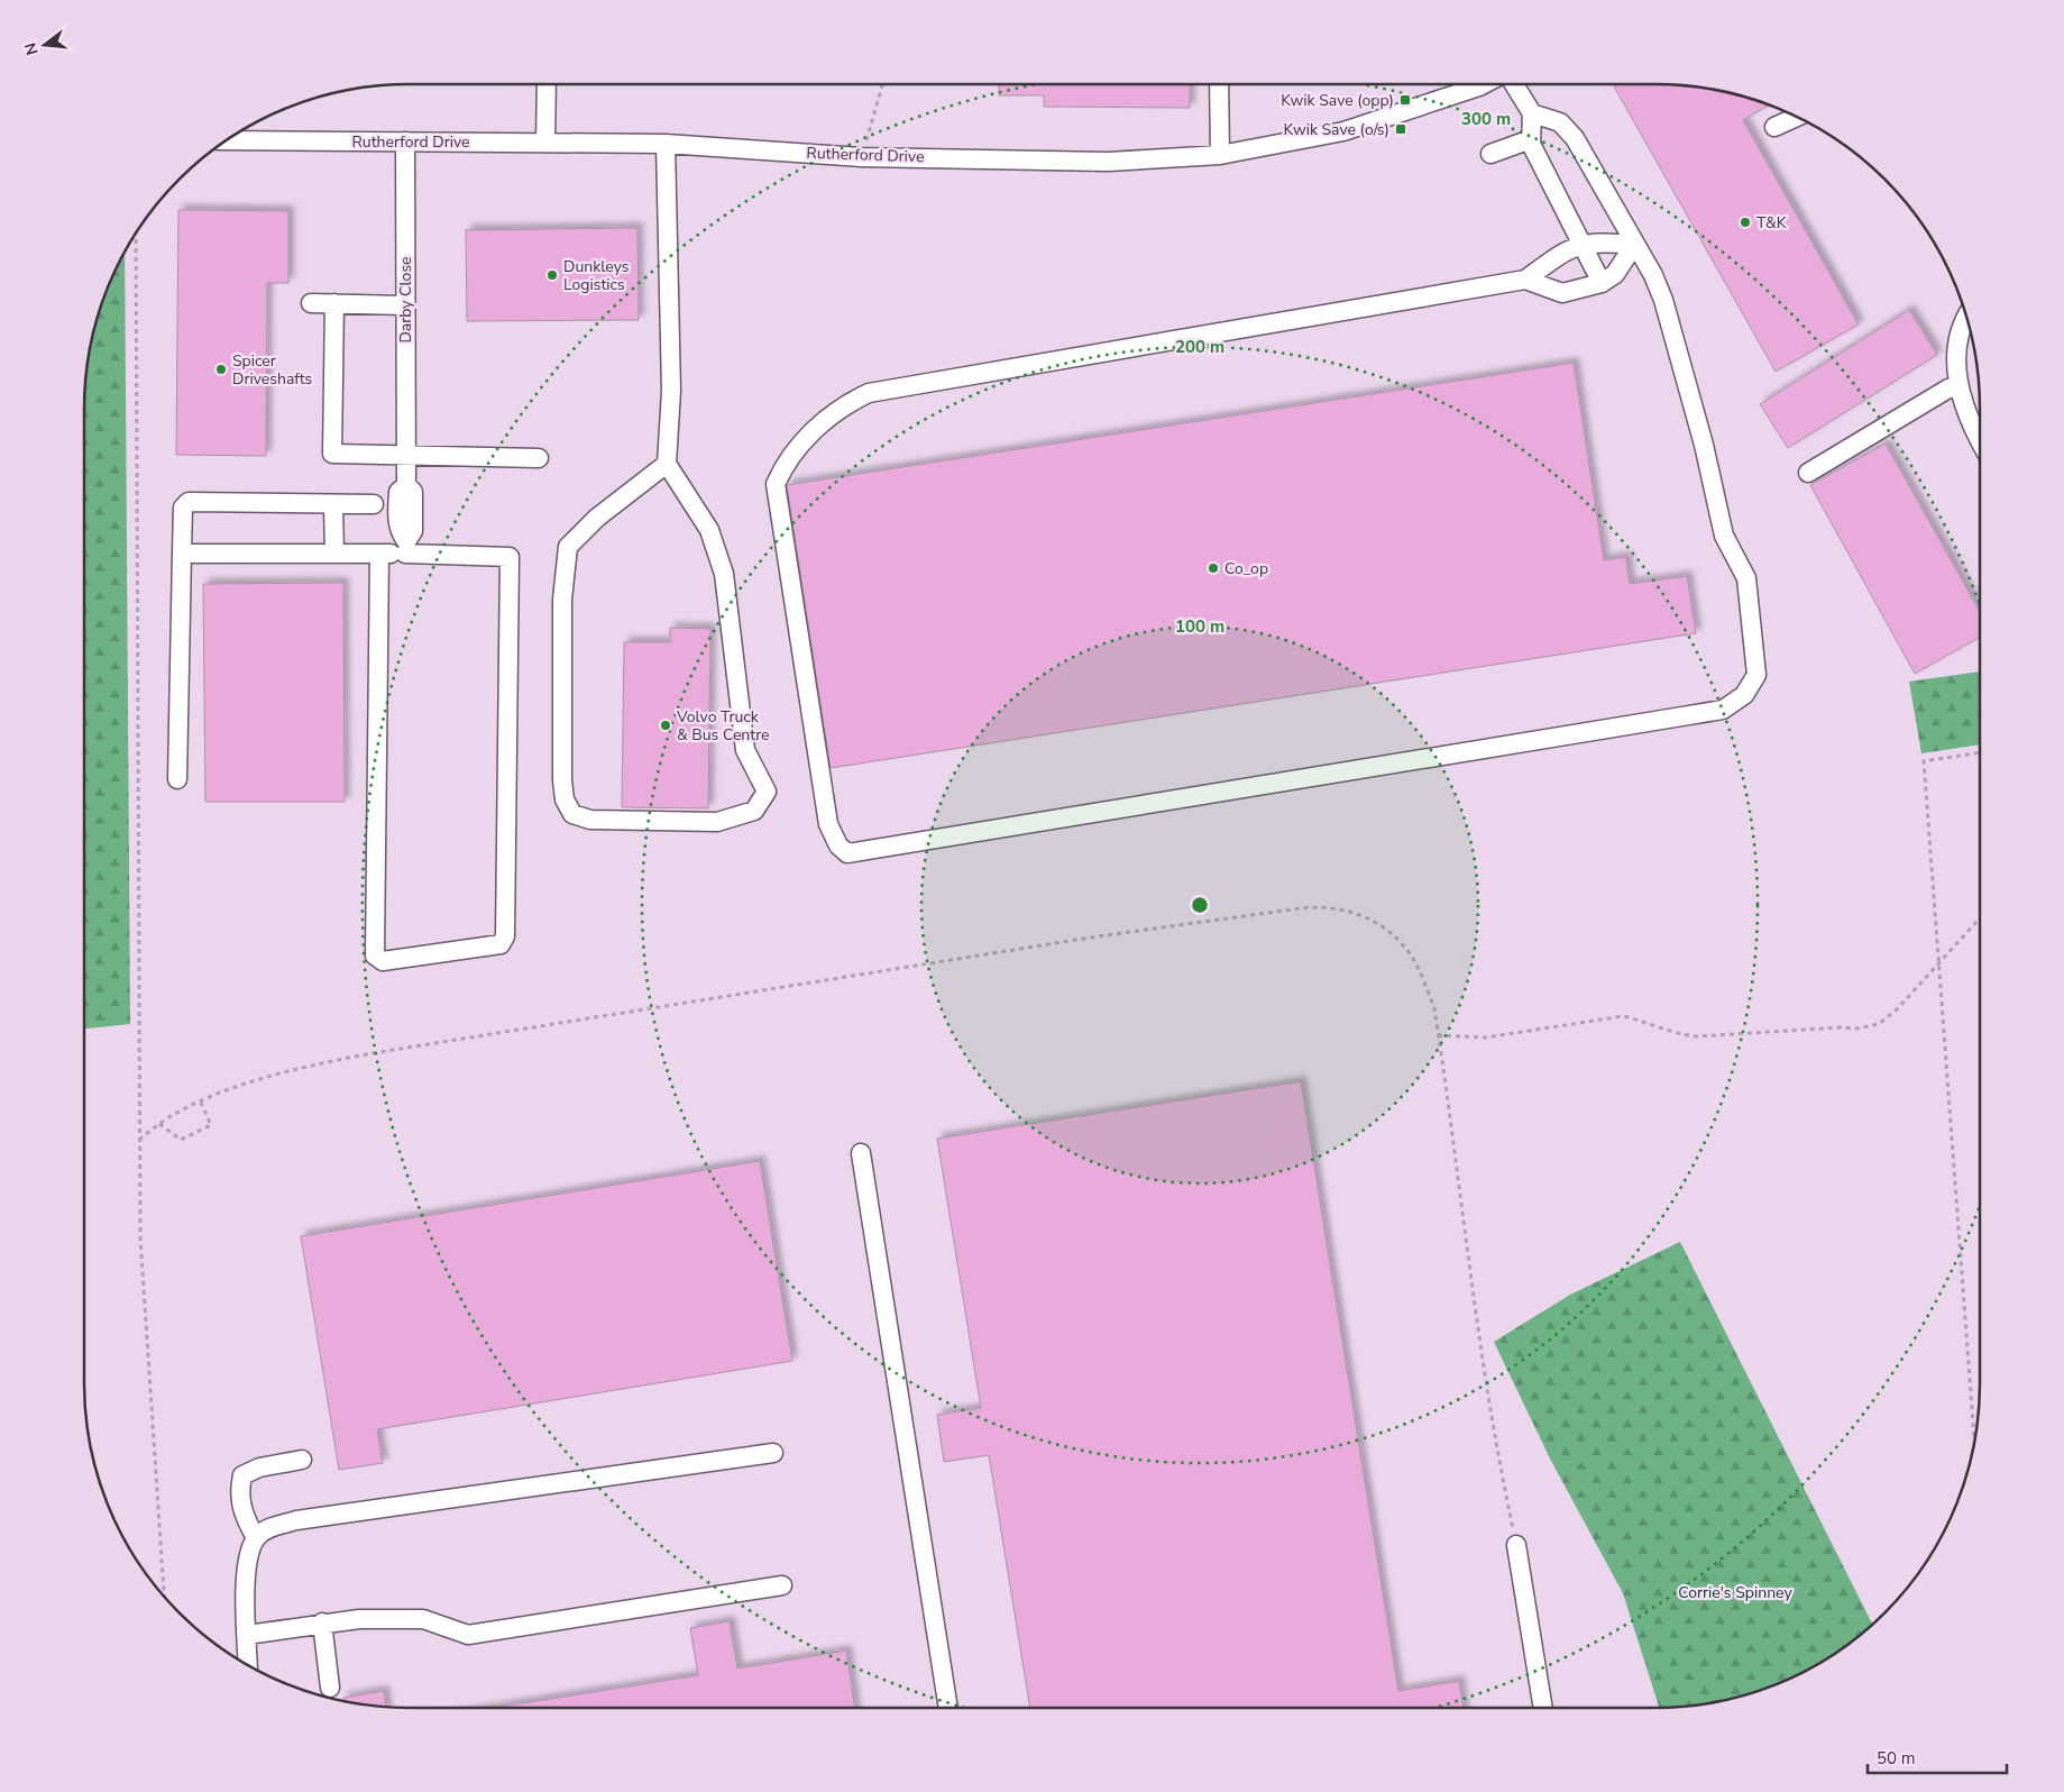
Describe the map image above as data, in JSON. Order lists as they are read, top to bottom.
{
  "streets": {
    "street": ["Rutherford Drive", "Darby Close"]
  },
  "crossings": [
    ["Rutherford Drive", "Darby Close"]
  ],
  "parks": ["Corrie's Spinney"],
  "places": {
    "transit": ["Kwik Save (opp)", "Kwik Save (o/s)"],
    "other": [
      "T&K",
      "Dunkleys Logistics",
      "Spicer Driveshafts",
      "Co_op",
      "Volvo Truck & Bus Centre"
    ]
  },
  "scale_bar": "50 m",
  "north": "left",
  "rings": ["300 m", "200 m", "100 m"]
}
